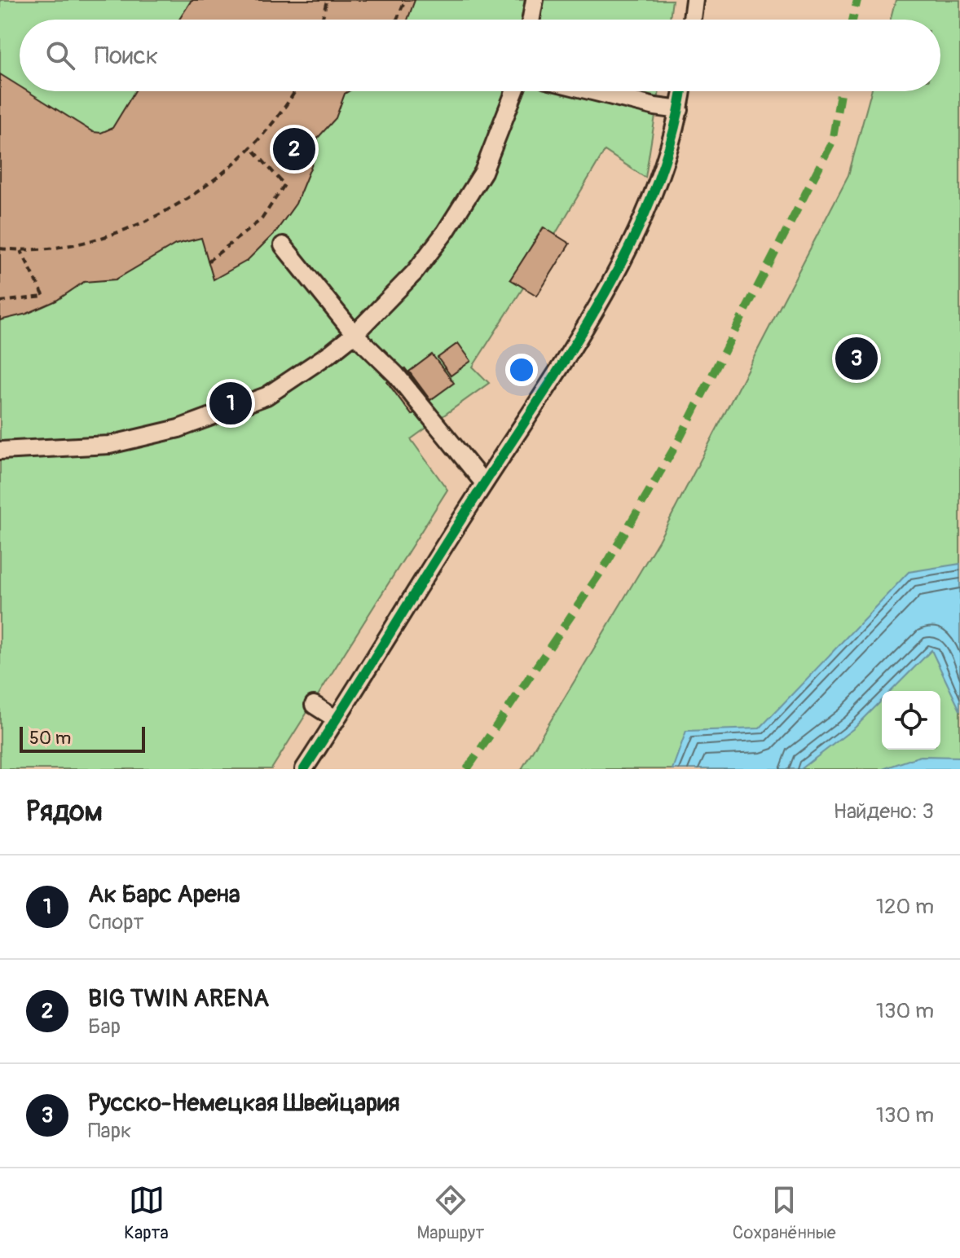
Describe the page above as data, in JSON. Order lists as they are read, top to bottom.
{
  "scale_bar": "50 m",
  "page": {
    "search": "Поиск",
    "pins": ["2", "3", "1"],
    "scale": "50 m",
    "heading": ["Рядом", "Найдено: 3"],
    "list": [
      {
        "mark": "1",
        "name": "Ак Барс Арена",
        "note": "Спорт",
        "value": "120 m"
      },
      {
        "mark": "2",
        "name": "BIG TWIN ARENA",
        "note": "Бар",
        "value": "130 m"
      },
      {
        "mark": "3",
        "name": "Русско-Немецкая Швейцария",
        "note": "Парк",
        "value": "130 m"
      }
    ],
    "nav": ["Карта", "Маршрут", "Сохранённые"]
  }
}
